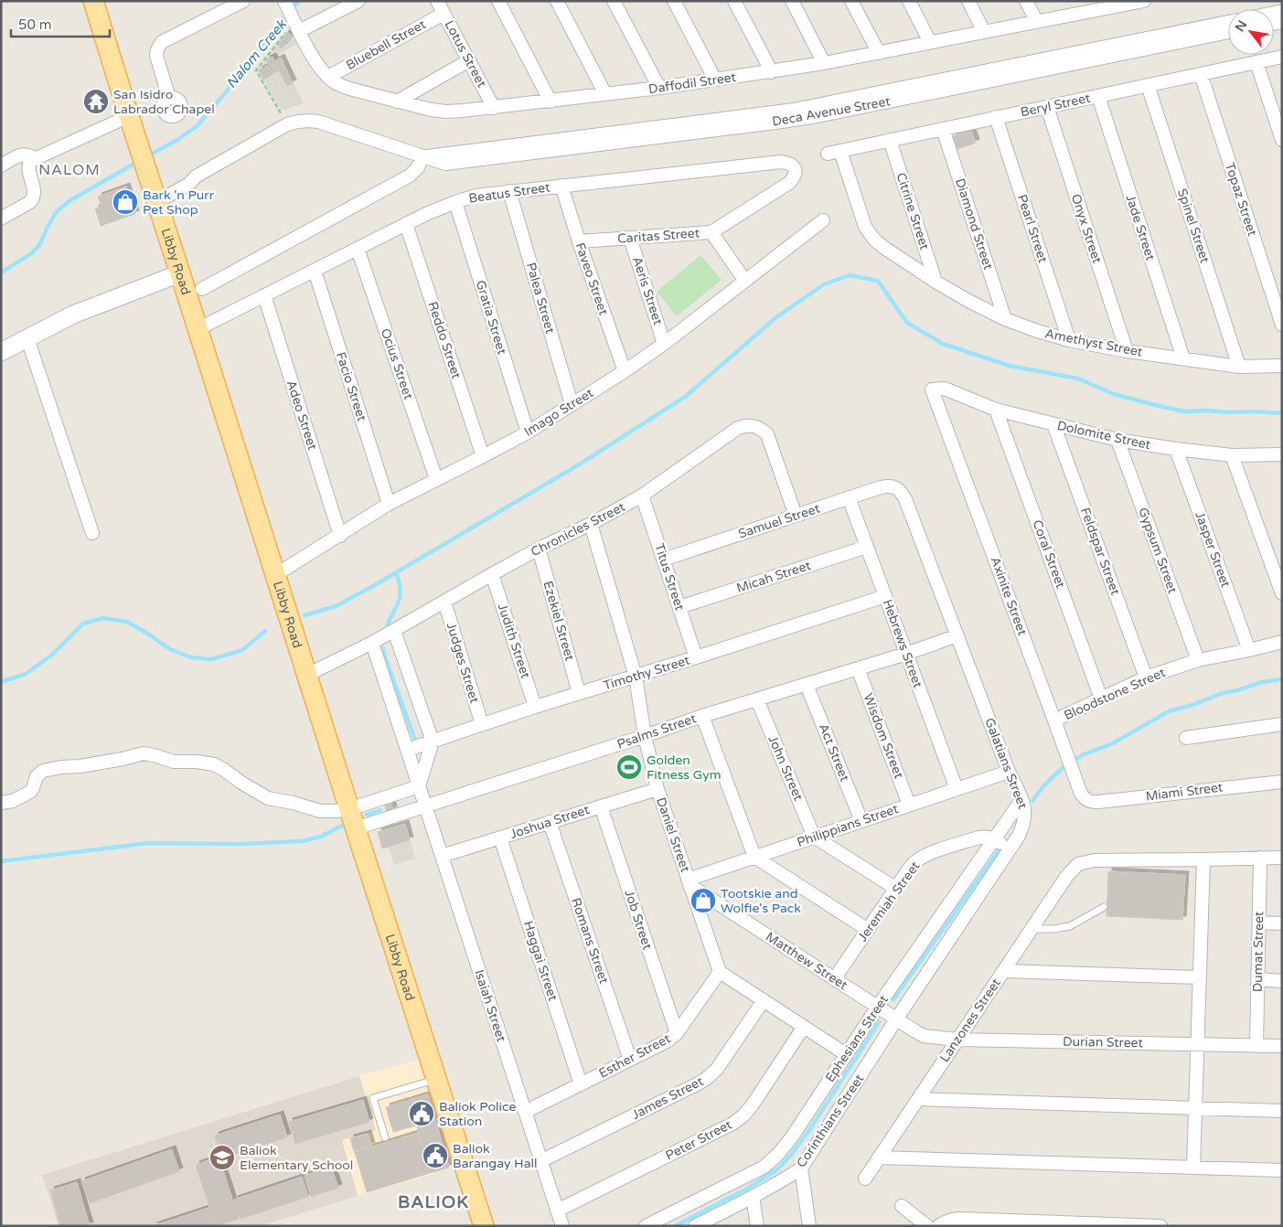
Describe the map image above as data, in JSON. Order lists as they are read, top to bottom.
{
  "streets": {
    "main road": ["Libby Road"],
    "street": [
      "Bluebell Street",
      "Lotus Street",
      "Daffodil Street",
      "Beryl Street",
      "Deca Avenue Street",
      "Beatus Street",
      "Topaz Street",
      "Citrine Street",
      "Diamond Street",
      "Spinel Street",
      "Jade Street",
      "Pearl Street",
      "Onyx Street",
      "Caritas Street",
      "Faveo Street",
      "Aeris Street",
      "Palea Street",
      "Gratia Street",
      "Reddo Street",
      "Amethyst Street",
      "Ocius Street",
      "Facio Street",
      "Imago Street",
      "Adeo Street",
      "Dolomite Street",
      "Samuel Street",
      "Chronicles Street",
      "Jasper Street",
      "Gypsum Street",
      "Feldspar Street",
      "Coral Street",
      "Titus Street",
      "Micah Street",
      "Axinite Street",
      "Ezekiel Street",
      "Judith Street",
      "Hebrews Street",
      "Judges Street",
      "Timothy Street",
      "Bloodstone Street",
      "Psalms Street",
      "Wisdom Street",
      "Act Street",
      "Galatians Street",
      "John Street",
      "Miami Street",
      "Joshua Street",
      "Philippians Street",
      "Daniel Street",
      "Jeremiah Street",
      "Job Street",
      "Romans Street",
      "Dumat Street",
      "Haggai Street",
      "Matthew Street",
      "Isaiah Street",
      "Lanzones Street",
      "Ephesians Street",
      "Durian Street",
      "Esther Street",
      "James Street",
      "Corinthians Street",
      "Peter Street"
    ]
  },
  "crossings": [
    ["Bluebell Street", "Lotus Street"],
    ["Bluebell Street", "Daffodil Street"],
    ["Lotus Street", "Daffodil Street"],
    ["Beryl Street", "Topaz Street"],
    ["Beryl Street", "Citrine Street"],
    ["Beryl Street", "Diamond Street"],
    ["Beryl Street", "Spinel Street"],
    ["Beryl Street", "Jade Street"],
    ["Beryl Street", "Pearl Street"],
    ["Beryl Street", "Onyx Street"],
    ["Beryl Street", "Amethyst Street"],
    ["Deca Avenue Street", "Libby Road"],
    ["Beatus Street", "Caritas Street"],
    ["Beatus Street", "Libby Road"],
    ["Beatus Street", "Faveo Street"],
    ["Beatus Street", "Palea Street"],
    ["Beatus Street", "Gratia Street"],
    ["Beatus Street", "Reddo Street"],
    ["Beatus Street", "Ocius Street"],
    ["Beatus Street", "Facio Street"],
    ["Beatus Street", "Adeo Street"],
    ["Citrine Street", "Amethyst Street"],
    ["Diamond Street", "Amethyst Street"],
    ["Spinel Street", "Amethyst Street"],
    ["Jade Street", "Amethyst Street"],
    ["Pearl Street", "Amethyst Street"],
    ["Onyx Street", "Amethyst Street"],
    ["Caritas Street", "Faveo Street"],
    ["Caritas Street", "Aeris Street"],
    ["Libby Road", "Imago Street"],
    ["Libby Road", "Chronicles Street"],
    ["Libby Road", "Psalms Street"],
    ["Faveo Street", "Imago Street"],
    ["Aeris Street", "Imago Street"],
    ["Palea Street", "Imago Street"],
    ["Gratia Street", "Imago Street"],
    ["Reddo Street", "Imago Street"],
    ["Ocius Street", "Imago Street"],
    ["Facio Street", "Imago Street"],
    ["Imago Street", "Adeo Street"],
    ["Dolomite Street", "Jasper Street"],
    ["Dolomite Street", "Gypsum Street"],
    ["Dolomite Street", "Feldspar Street"],
    ["Dolomite Street", "Coral Street"],
    ["Dolomite Street", "Axinite Street"],
    ["Samuel Street", "Chronicles Street"],
    ["Samuel Street", "Titus Street"],
    ["Samuel Street", "Hebrews Street"],
    ["Samuel Street", "Galatians Street"],
    ["Chronicles Street", "Titus Street"],
    ["Chronicles Street", "Ezekiel Street"],
    ["Chronicles Street", "Judith Street"],
    ["Chronicles Street", "Judges Street"],
    ["Chronicles Street", "Daniel Street"],
    ["Chronicles Street", "Isaiah Street"],
    ["Jasper Street", "Bloodstone Street"],
    ["Gypsum Street", "Bloodstone Street"],
    ["Feldspar Street", "Bloodstone Street"],
    ["Coral Street", "Bloodstone Street"],
    ["Titus Street", "Micah Street"],
    ["Titus Street", "Timothy Street"],
    ["Micah Street", "Hebrews Street"],
    ["Axinite Street", "Bloodstone Street"],
    ["Axinite Street", "Miami Street"],
    ["Ezekiel Street", "Timothy Street"],
    ["Judith Street", "Timothy Street"],
    ["Hebrews Street", "Timothy Street"],
    ["Hebrews Street", "Psalms Street"],
    ["Hebrews Street", "Philippians Street"],
    ["Judges Street", "Timothy Street"],
    ["Timothy Street", "Daniel Street"],
    ["Timothy Street", "Isaiah Street"],
    ["Psalms Street", "Wisdom Street"],
    ["Psalms Street", "Act Street"],
    ["Psalms Street", "Galatians Street"],
    ["Psalms Street", "John Street"],
    ["Psalms Street", "Daniel Street"],
    ["Psalms Street", "Isaiah Street"],
    ["Wisdom Street", "Philippians Street"],
    ["Act Street", "Philippians Street"],
    ["Galatians Street", "Philippians Street"],
    ["Galatians Street", "Matthew Street"],
    ["Galatians Street", "Ephesians Street"],
    ["Galatians Street", "Corinthians Street"],
    ["John Street", "Philippians Street"],
    ["Joshua Street", "Daniel Street"],
    ["Joshua Street", "Job Street"],
    ["Joshua Street", "Romans Street"],
    ["Joshua Street", "Haggai Street"],
    ["Joshua Street", "Isaiah Street"],
    ["Philippians Street", "Daniel Street"],
    ["Philippians Street", "Matthew Street"],
    ["Daniel Street", "Matthew Street"],
    ["Daniel Street", "Esther Street"],
    ["Jeremiah Street", "Matthew Street"],
    ["Jeremiah Street", "Ephesians Street"],
    ["Job Street", "Esther Street"],
    ["Romans Street", "Esther Street"],
    ["Dumat Street", "Durian Street"],
    ["Haggai Street", "Esther Street"],
    ["Matthew Street", "Ephesians Street"],
    ["Matthew Street", "Durian Street"],
    ["Matthew Street", "Corinthians Street"],
    ["Isaiah Street", "Esther Street"],
    ["Isaiah Street", "James Street"],
    ["Isaiah Street", "Peter Street"],
    ["Lanzones Street", "Durian Street"]
  ],
  "districts": ["NALOM", "BALIOK"],
  "water": ["Nalom Creek"],
  "places": {
    "temple": ["San Isidro Labrador Chapel"],
    "shop": ["Bark 'n Purr Pet Shop", "Tootskie and Wolfie's Pack"],
    "sports": ["Golden Fitness Gym"],
    "public building": ["Baliok Police Station", "Baliok Barangay Hall"],
    "school or university": ["Baliok Elementary School"]
  },
  "scale_bar": "50 m",
  "north": "top left"
}
